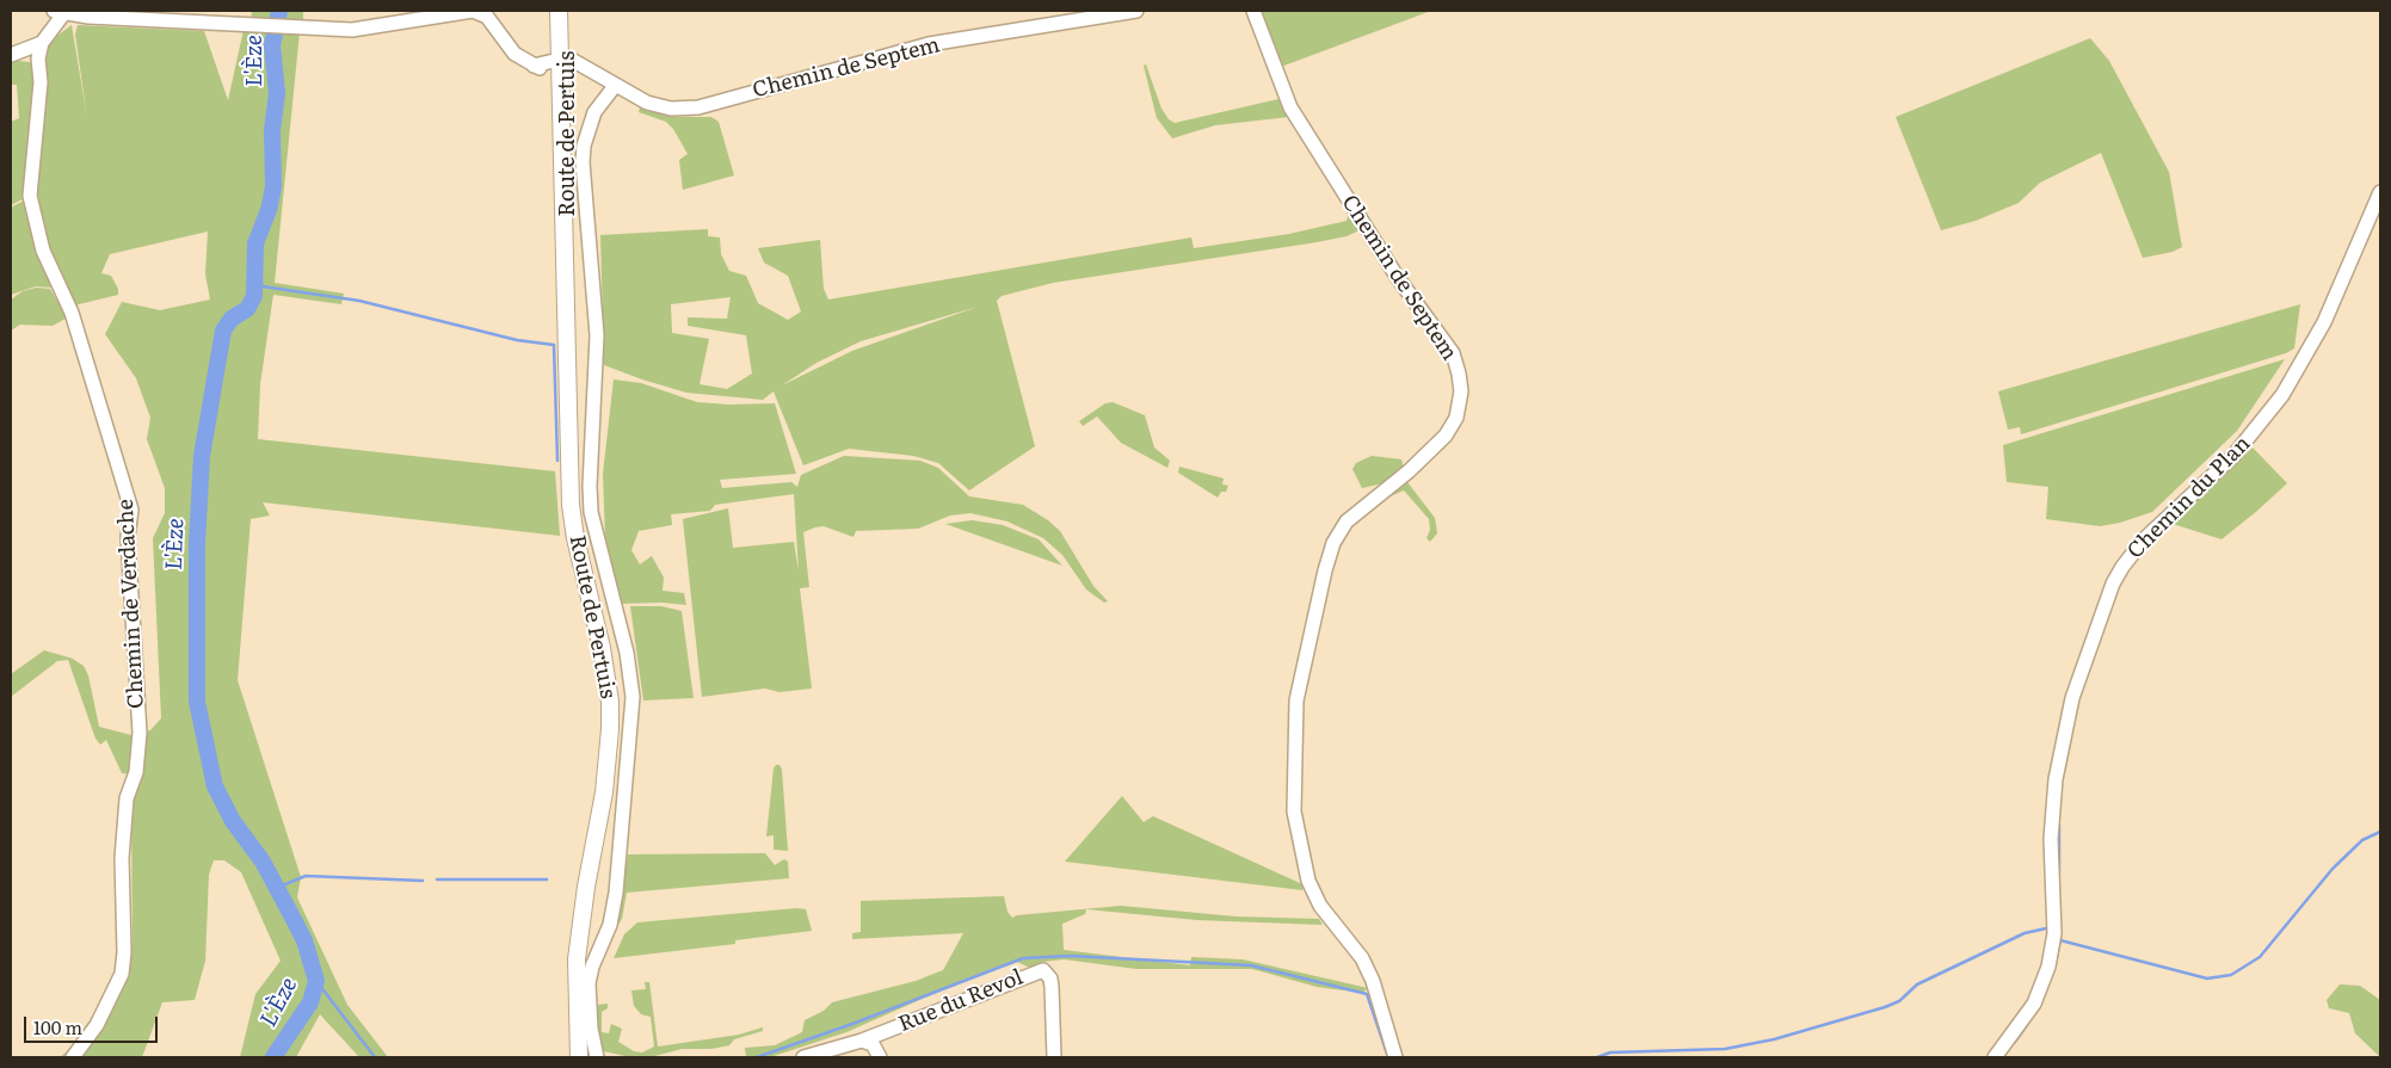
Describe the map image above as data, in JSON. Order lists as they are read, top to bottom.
{
  "streets": {
    "main road": ["Route de Pertuis"],
    "street": [
      "Chemin de Septem",
      "Chemin du Plan",
      "Chemin de Verdache",
      "Rue du Revol"
    ]
  },
  "crossings": [
    ["Chemin de Septem", "Route de Pertuis"]
  ],
  "water": ["L'Èze"],
  "scale_bar": "100 m"
}
